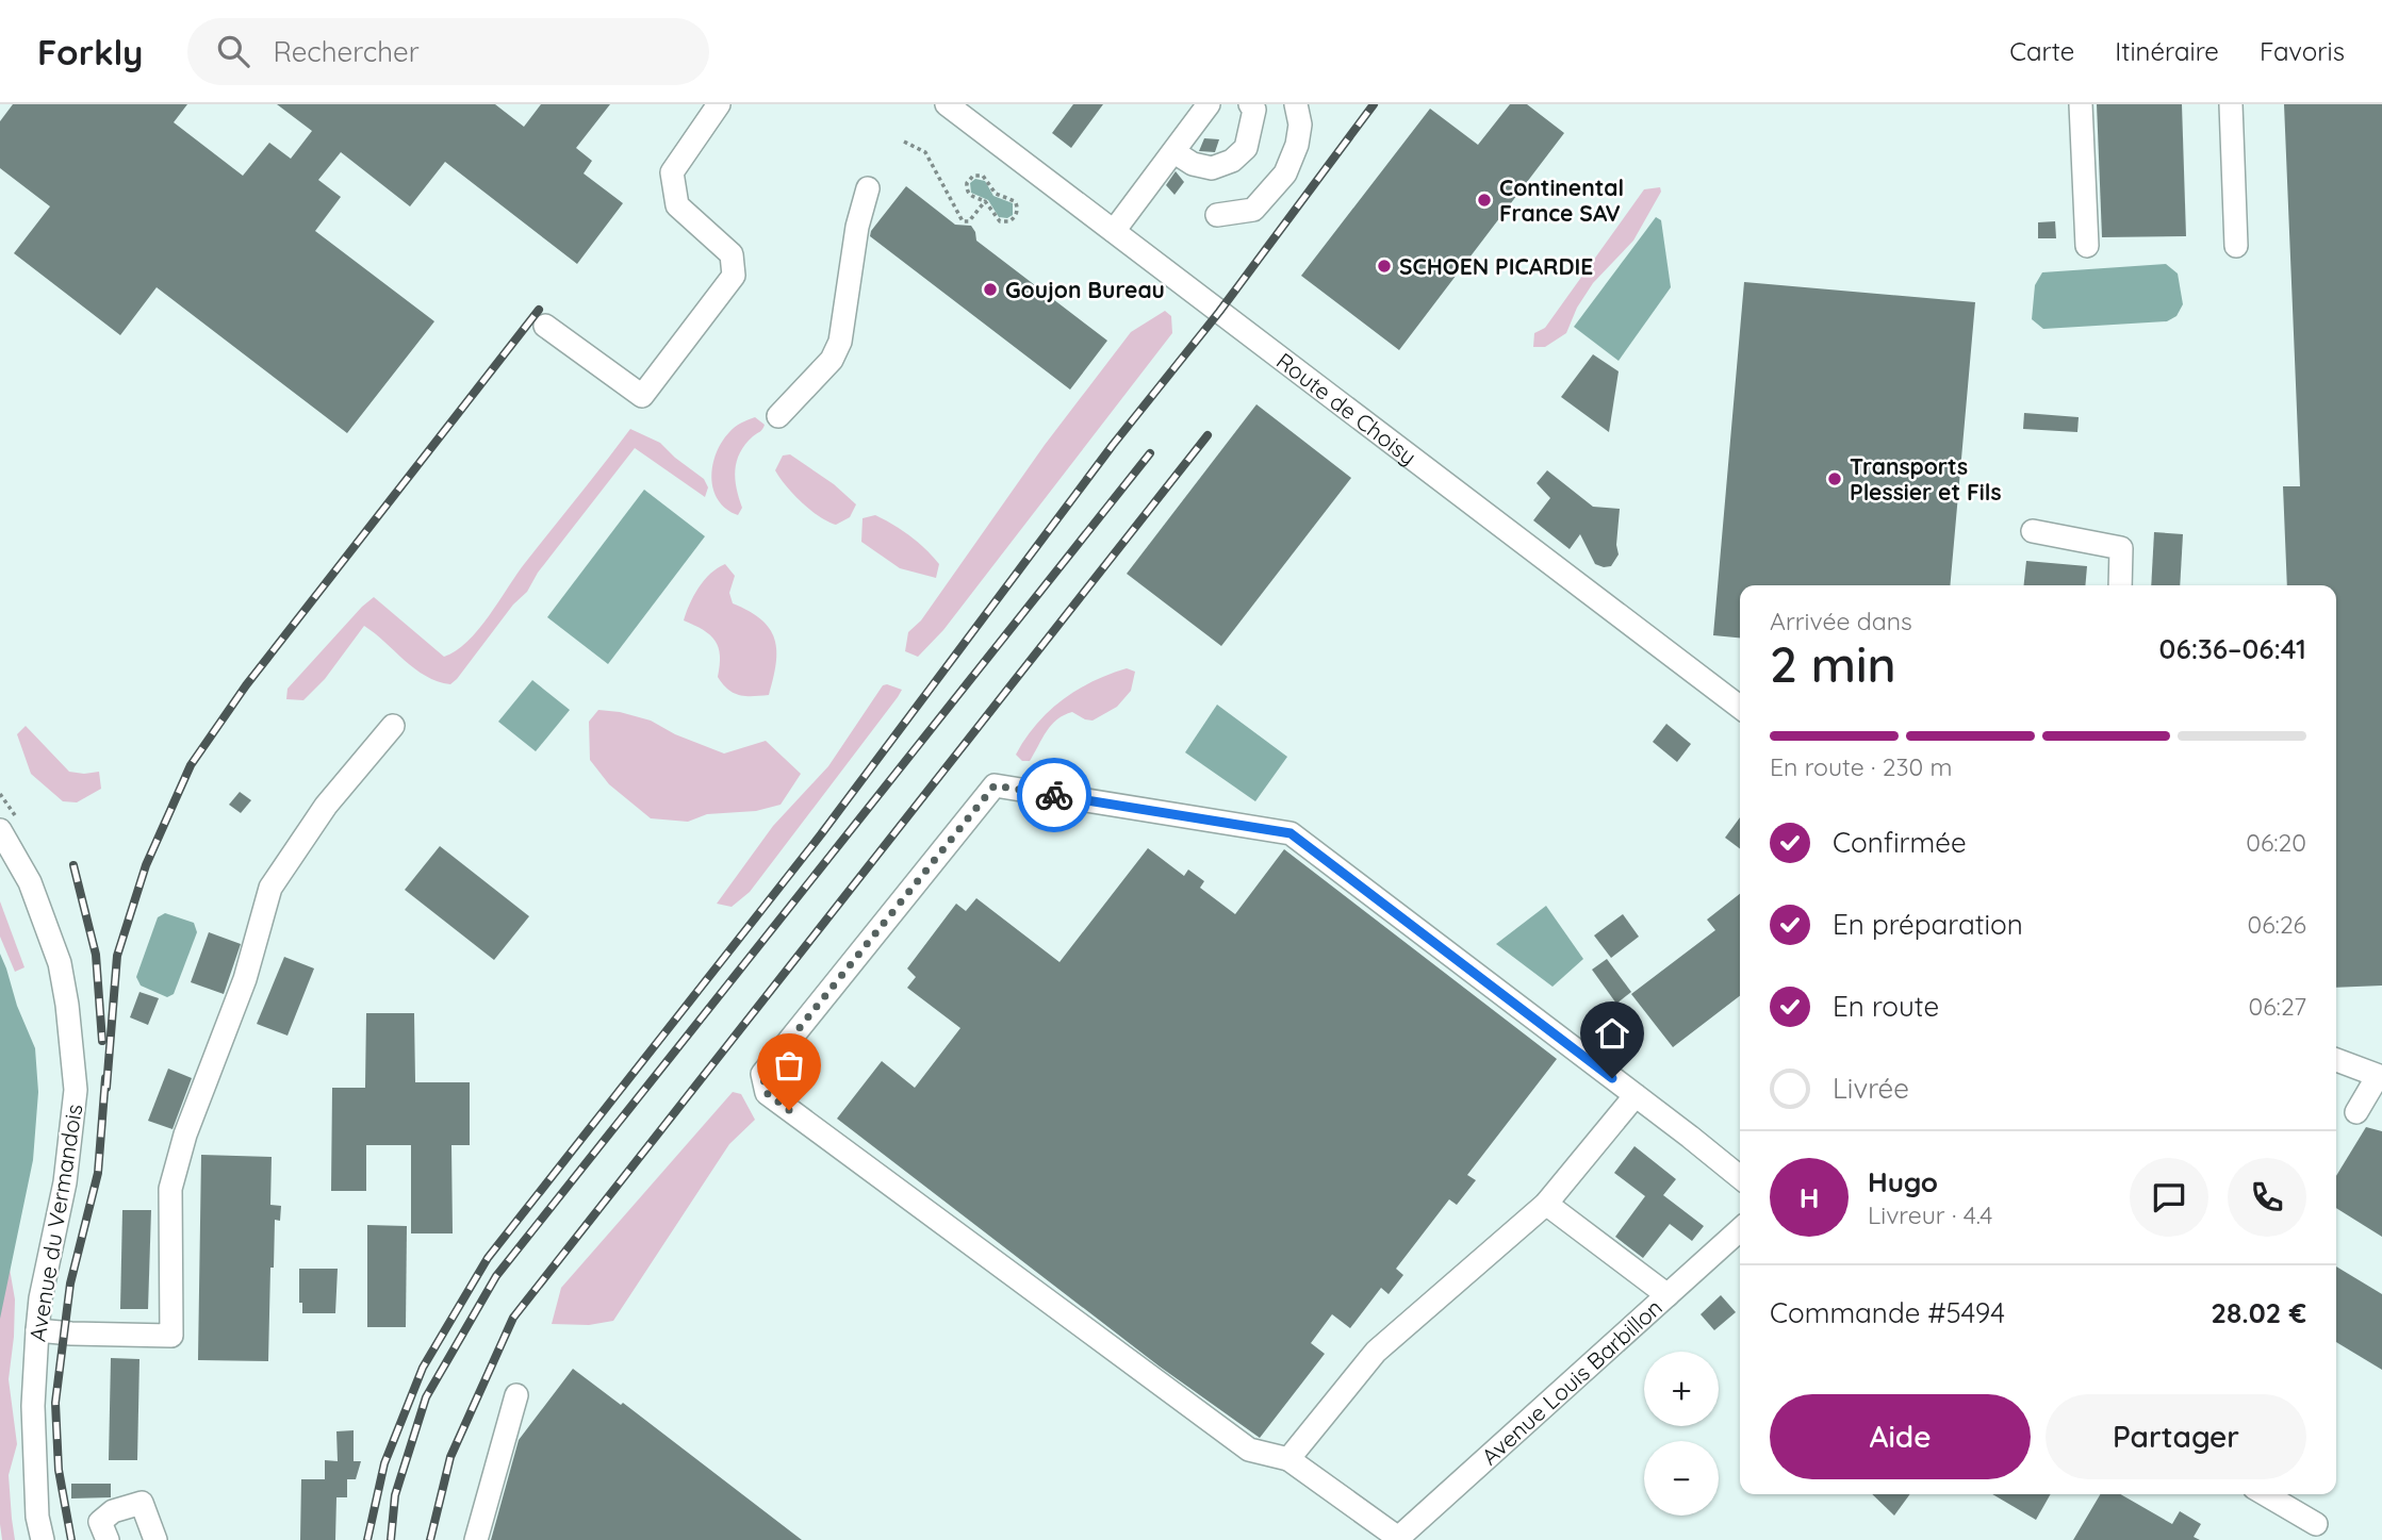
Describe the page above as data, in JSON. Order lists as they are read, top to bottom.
{
  "streets": {
    "street": ["Route de Choisy", "Avenue du Vermandois", "Avenue Louis Barbillon"]
  },
  "places": [
    "Continental France SAV",
    "SCHOEN PICARDIE",
    "Goujon Bureau",
    "Transports Plessier et Fils"
  ],
  "page": {
    "header": "Forkly",
    "search": "Rechercher",
    "nav": ["Carte", "Itinéraire", "Favoris"],
    "heading": ["2 min", "Arrivée dans", "06:36–06:41"],
    "panel": [
      "Hugo",
      "Livreur · 4.4",
      "Commande #5494",
      "28.02 €"
    ],
    "bar": "En route · 230 m",
    "list": [
      ["Confirmée", "06:20"],
      ["En préparation", "06:26"],
      ["En route", "06:27"],
      "Livrée"
    ],
    "round": "H",
    "map_buttons": ["+", "−"],
    "buttons": ["Aide", "Partager"]
  }
}
